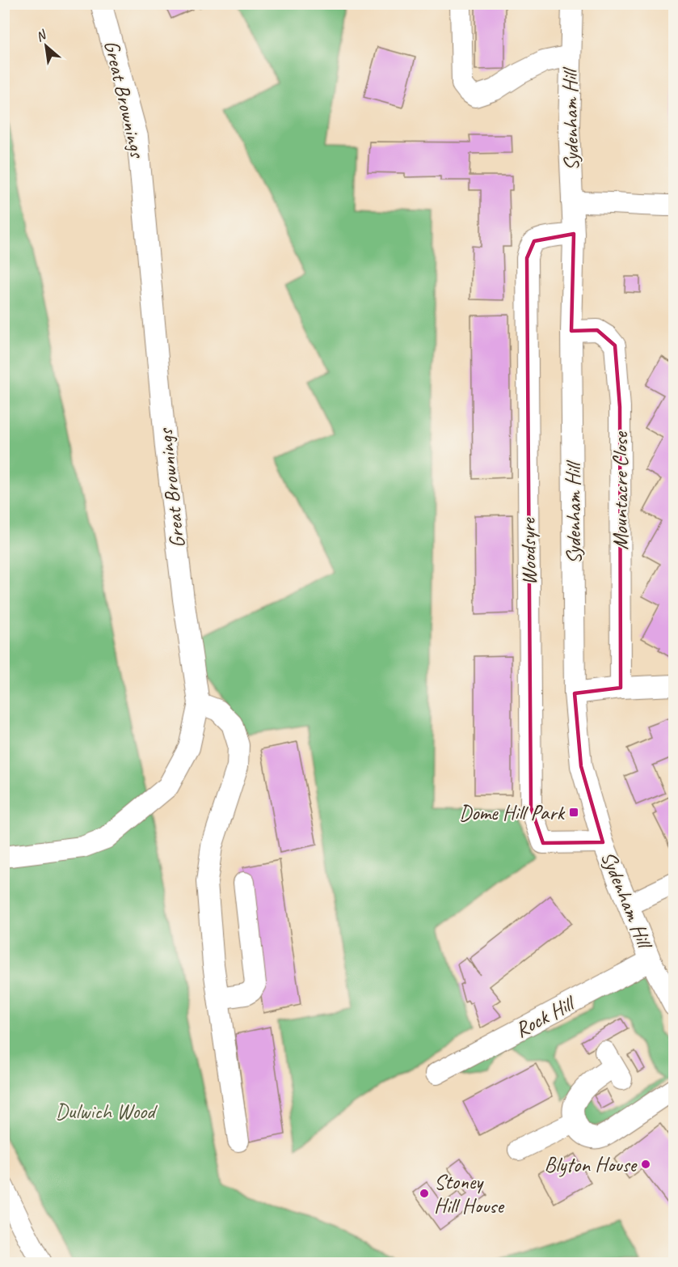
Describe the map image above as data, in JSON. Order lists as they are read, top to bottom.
{
  "streets": {
    "street": [
      "Great Brownings",
      "Sydenham Hill",
      "Mountacre Close",
      "Woodsyre",
      "Rock Hill"
    ]
  },
  "crossings": [
    ["Sydenham Hill", "Mountacre Close"],
    ["Sydenham Hill", "Woodsyre"],
    ["Sydenham Hill", "Rock Hill"]
  ],
  "parks": ["Dulwich Wood"],
  "places": {
    "transit": ["Dome Hill Park"],
    "other": ["Blyton House", "Stoney Hill House"]
  },
  "north": "top left"
}
